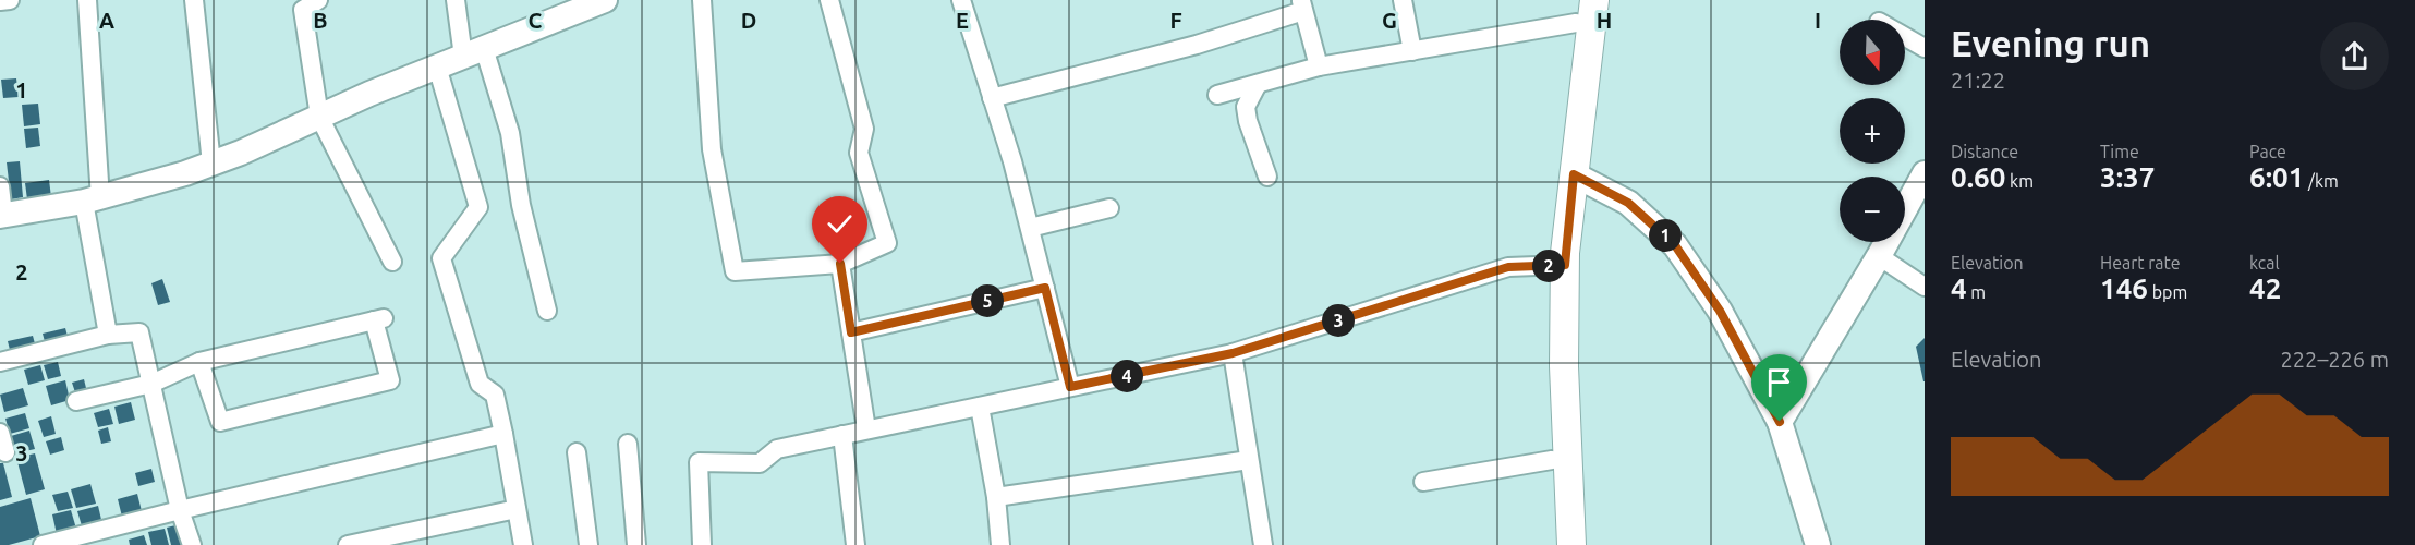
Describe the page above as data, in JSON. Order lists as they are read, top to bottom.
{
  "north": "bottom",
  "page": {
    "heading": ["Evening run", "21:22"],
    "map_buttons": ["+", "−"],
    "stats": [
      ["Distance", "0.60 km"],
      ["Time", "3:37"],
      ["Pace", "6:01 /km"],
      ["Elevation", "4 m"],
      ["Heart rate", "146 bpm"],
      ["kcal", "42"]
    ],
    "pins": [
      "1",
      "2",
      "5",
      "3",
      "4"
    ],
    "chart": ["Elevation", "222–226 m"]
  },
  "grid": {
    "columns": [
      "A",
      "B",
      "C",
      "D",
      "E",
      "F",
      "G",
      "H",
      "I"
    ],
    "rows": ["1", "2", "3"]
  }
}
